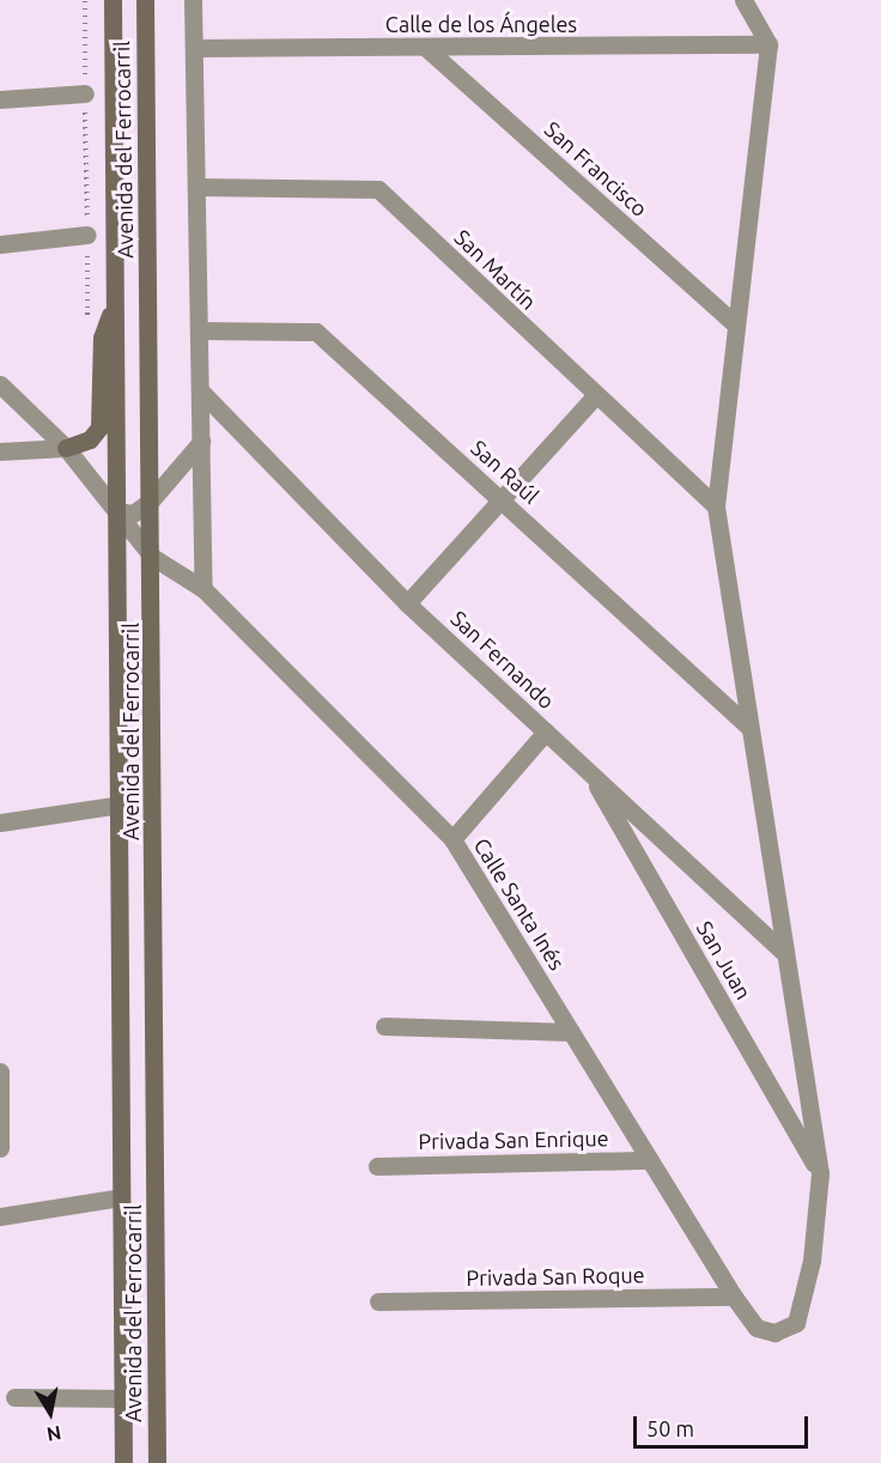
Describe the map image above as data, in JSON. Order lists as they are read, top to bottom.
{
  "streets": {
    "street": [
      "Calle de los Ángeles",
      "Avenida del Ferrocarril",
      "San Francisco",
      "San Martín",
      "San Raúl",
      "San Fernando",
      "Calle Santa Inés",
      "San Juan",
      "Privada San Enrique",
      "Privada San Roque"
    ]
  },
  "crossings": [
    ["Calle de los Ángeles", "San Francisco"],
    ["Avenida del Ferrocarril", "Calle Santa Inés"],
    ["San Fernando", "San Juan"],
    ["Calle Santa Inés", "San Juan"],
    ["Calle Santa Inés", "Privada San Enrique"],
    ["Calle Santa Inés", "Privada San Roque"]
  ],
  "scale_bar": "50 m",
  "north": "bottom"
}
